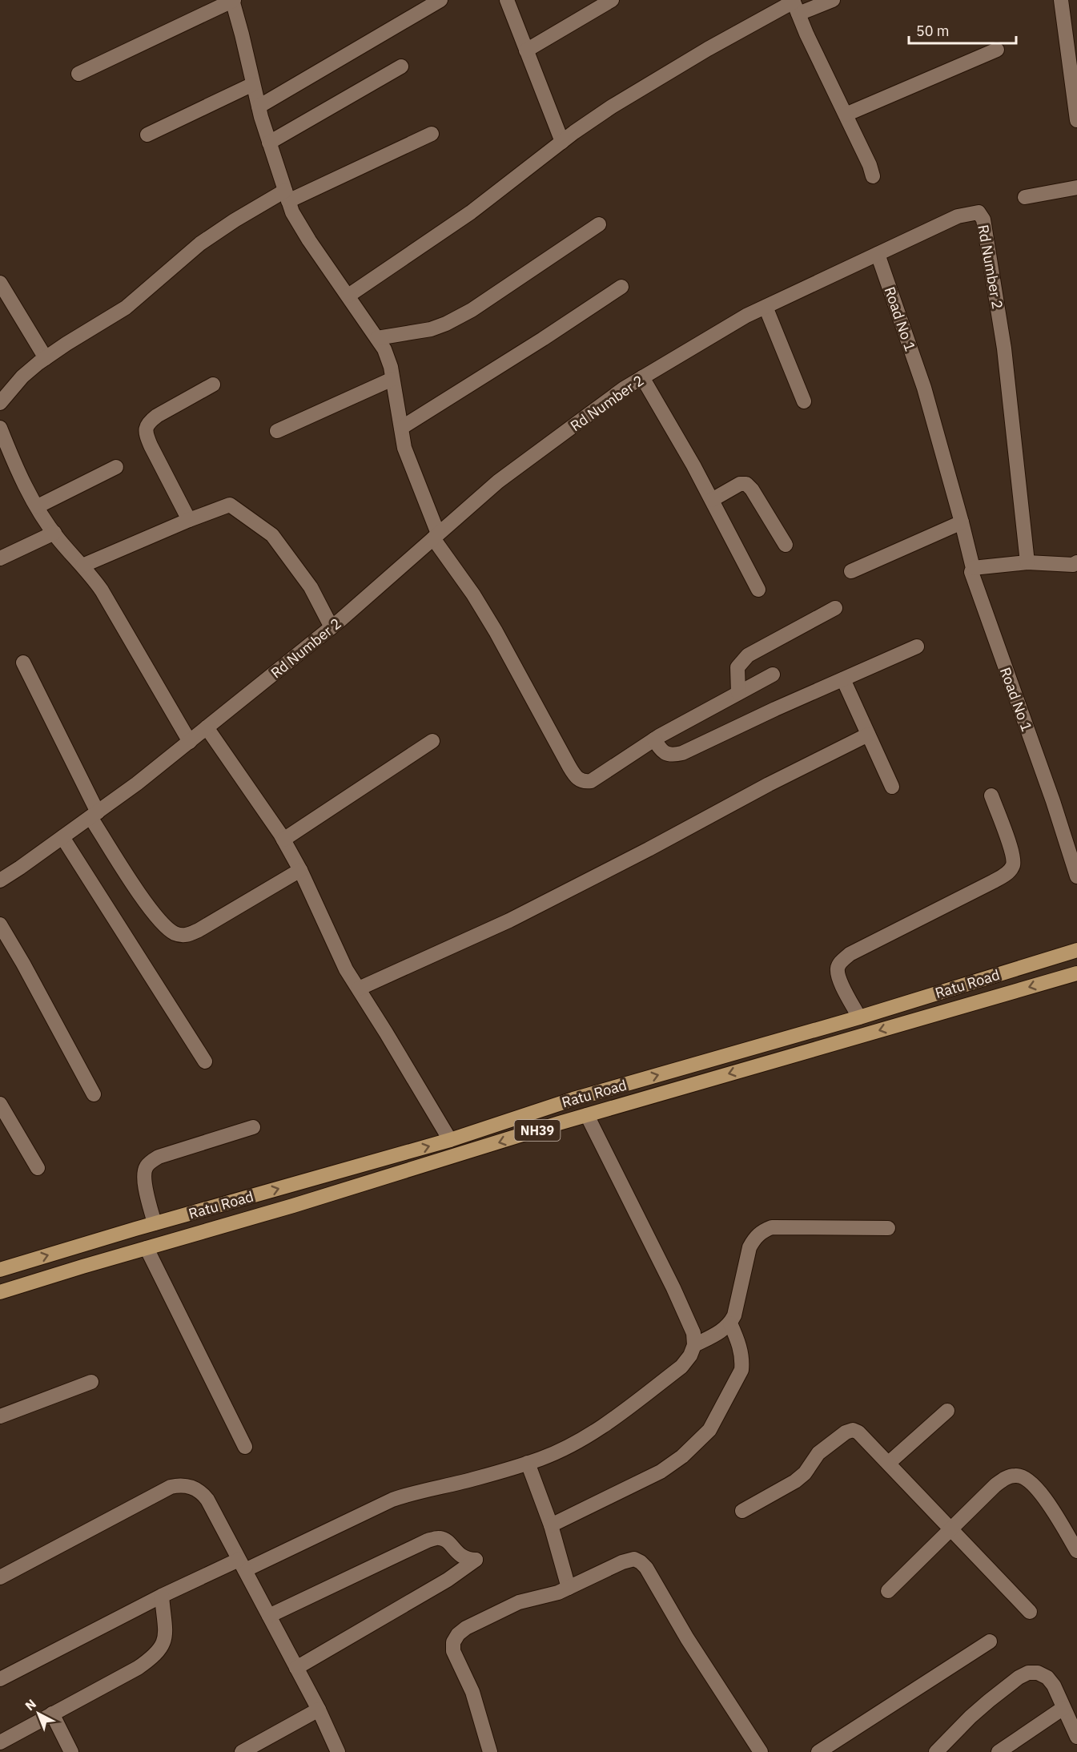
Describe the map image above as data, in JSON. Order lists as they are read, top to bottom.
{
  "streets": {
    "main road": ["Ratu Road", "NH39"],
    "street": ["Rd Number 2", "Road No 1"]
  },
  "crossings": [
    ["Rd Number 2", "Road No 1"]
  ],
  "scale_bar": "50 m",
  "north": "top left"
}
